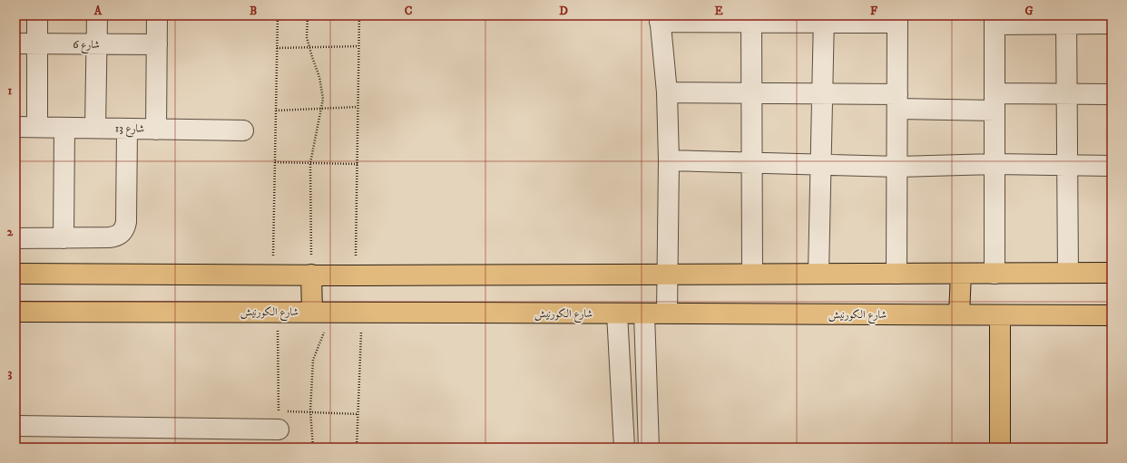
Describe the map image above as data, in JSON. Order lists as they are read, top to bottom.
{
  "streets": {
    "main road": ["شارع الكورنيش"],
    "street": ["شارع 6", "شارع 13"]
  },
  "grid": {
    "columns": [
      "A",
      "B",
      "C",
      "D",
      "E",
      "F",
      "G"
    ],
    "rows": ["1", "2", "3"]
  }
}
